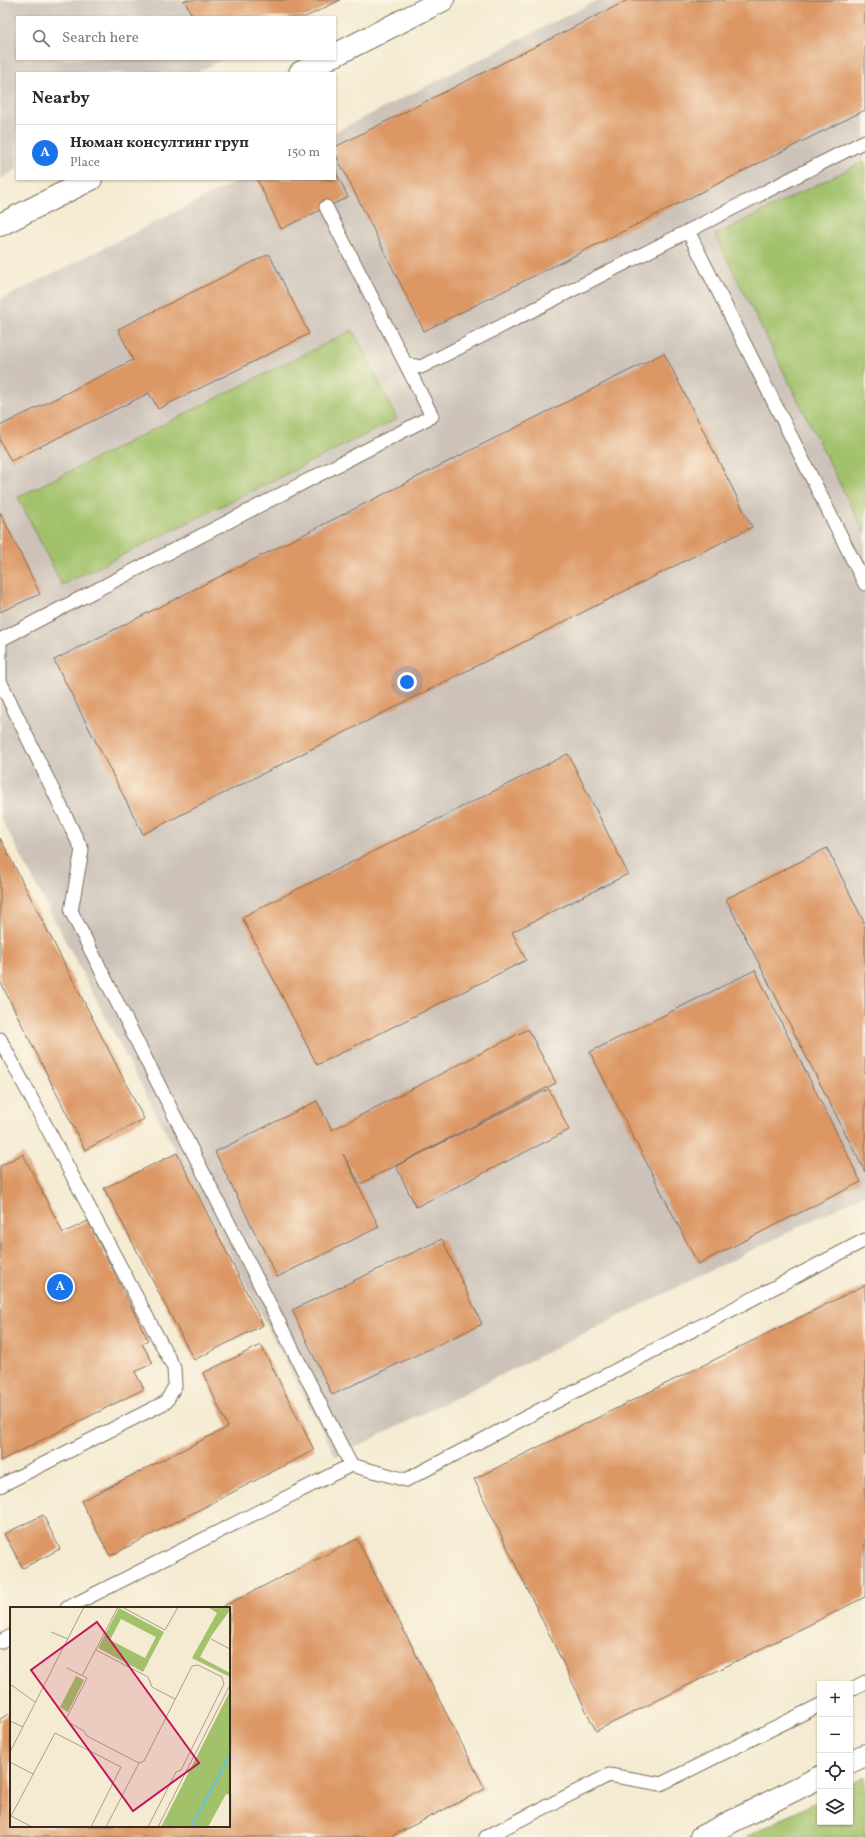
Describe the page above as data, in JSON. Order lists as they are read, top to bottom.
{
  "page": {
    "search": "Search here",
    "heading": "Nearby",
    "list": [
      {
        "mark": "A",
        "name": "Нюман консултинг груп",
        "note": "Place",
        "value": "150 m"
      }
    ],
    "pins": "A",
    "map_buttons": ["+", "−"]
  }
}
